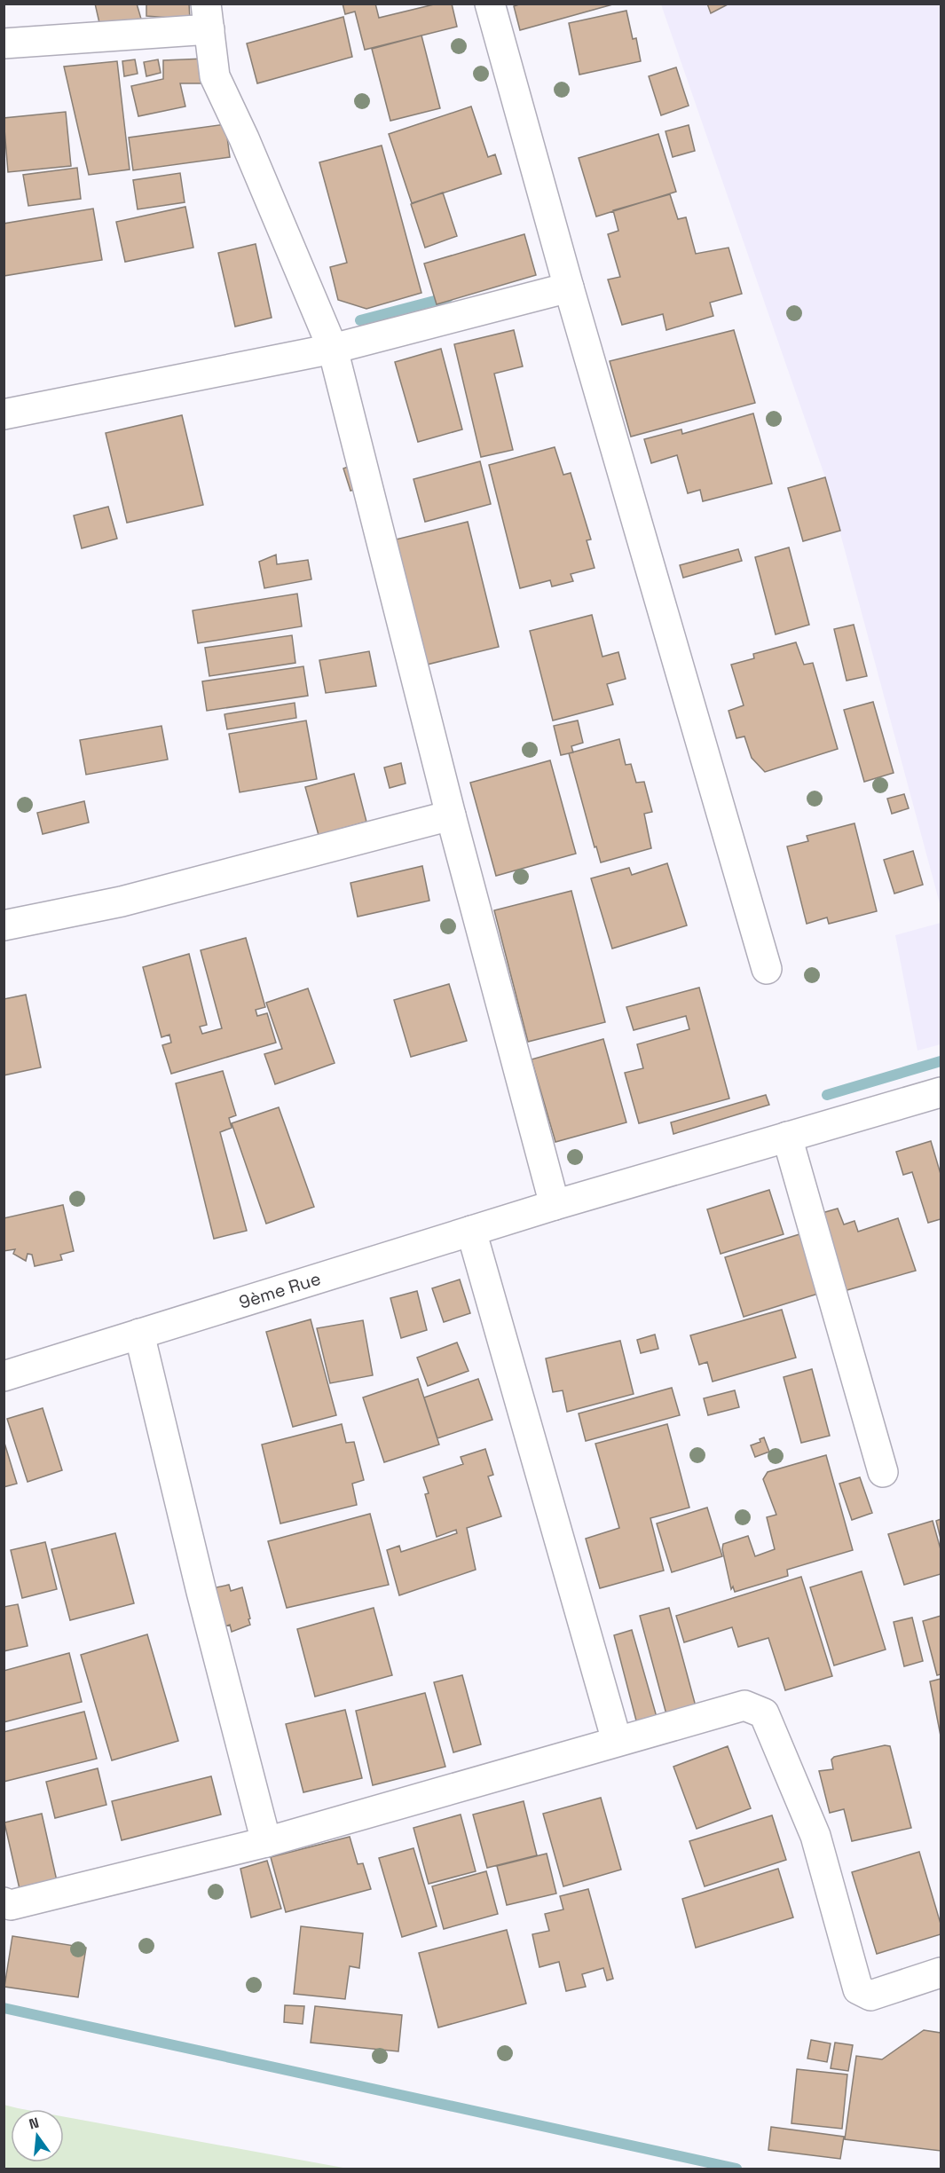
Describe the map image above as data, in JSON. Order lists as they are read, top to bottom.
{
  "streets": {
    "street": ["9ème Rue"]
  },
  "north": "top"
}
